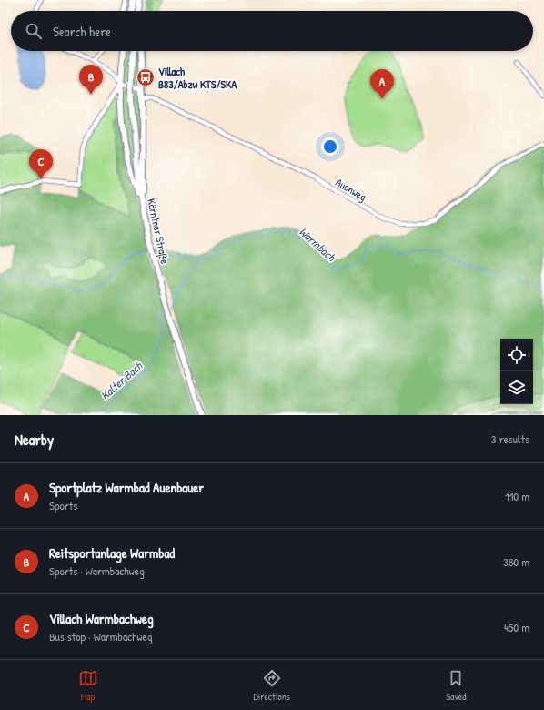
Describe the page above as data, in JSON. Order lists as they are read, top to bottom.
{
  "streets": {
    "main road": ["Kärntner Straße"],
    "street": ["Auenweg"]
  },
  "water": ["Warmbach", "Kalter Bach"],
  "places": {
    "bus stop": ["Villach B83/Abzw KTS/SKA"]
  },
  "page": {
    "search": "Search here",
    "pins": ["B", "A", "C"],
    "heading": ["Nearby", "3 results"],
    "list": [
      {
        "mark": "A",
        "name": "Sportplatz Warmbad Auenbauer",
        "note": "Sports",
        "value": "110 m"
      },
      {
        "mark": "B",
        "name": "Reitsportanlage Warmbad",
        "note": "Sports · Warmbachweg",
        "value": "380 m"
      },
      {
        "mark": "C",
        "name": "Villach Warmbachweg",
        "note": "Bus stop · Warmbachweg",
        "value": "450 m"
      }
    ],
    "nav": ["Map", "Directions", "Saved"]
  }
}
